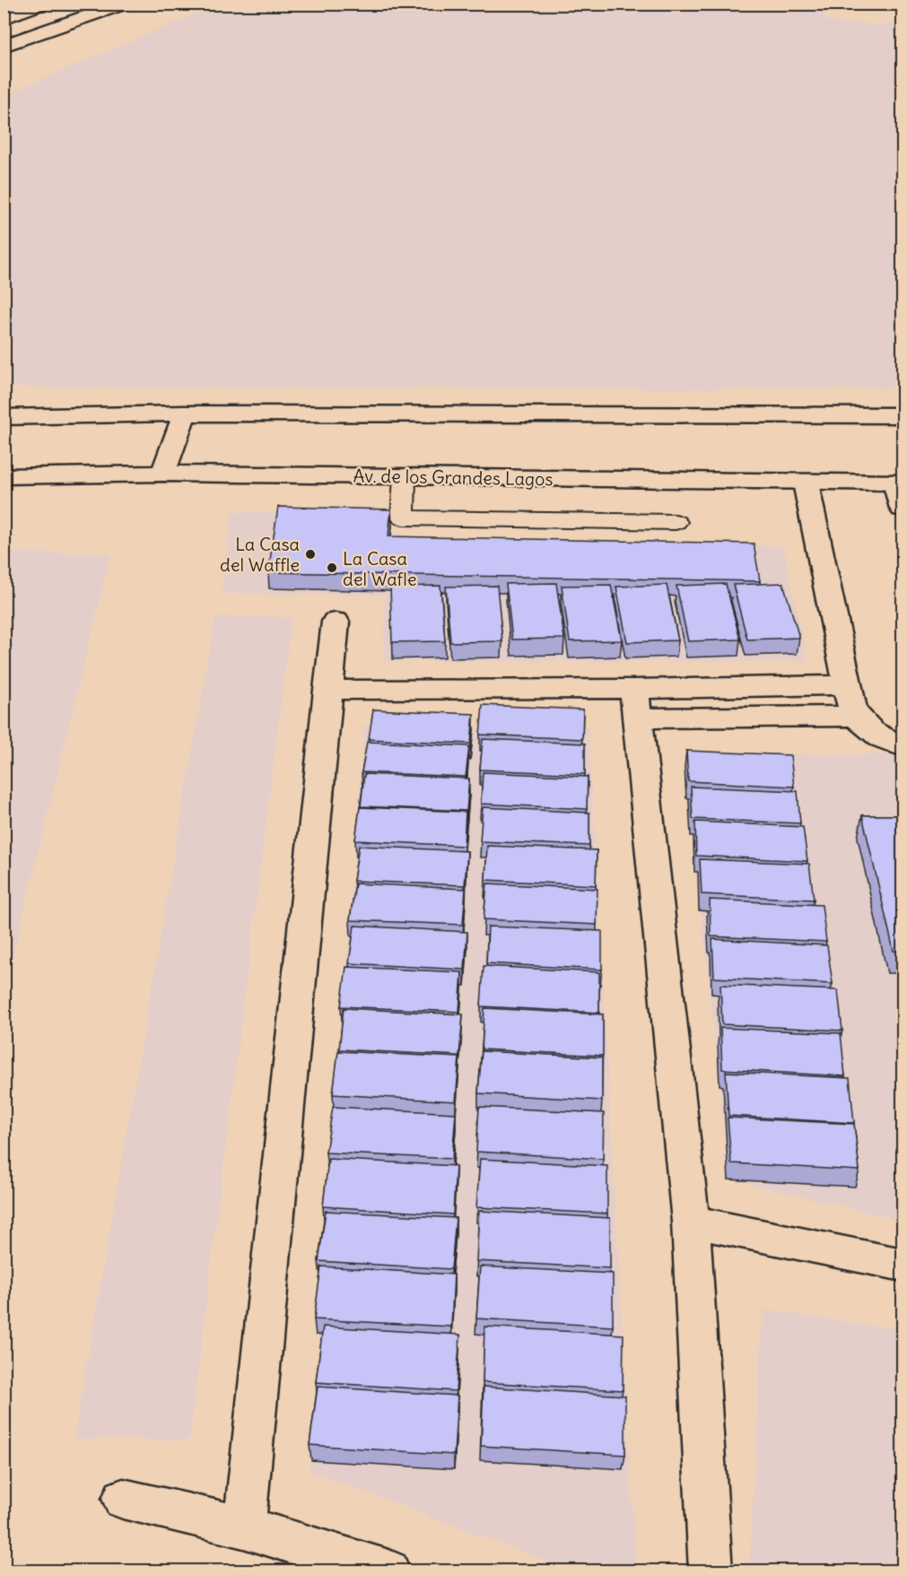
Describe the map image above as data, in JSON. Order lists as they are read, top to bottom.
{
  "streets": {
    "street": ["Av. de los Grandes Lagos"]
  },
  "places": ["La Casa del Waffle", "La Casa del Wafle"]
}
